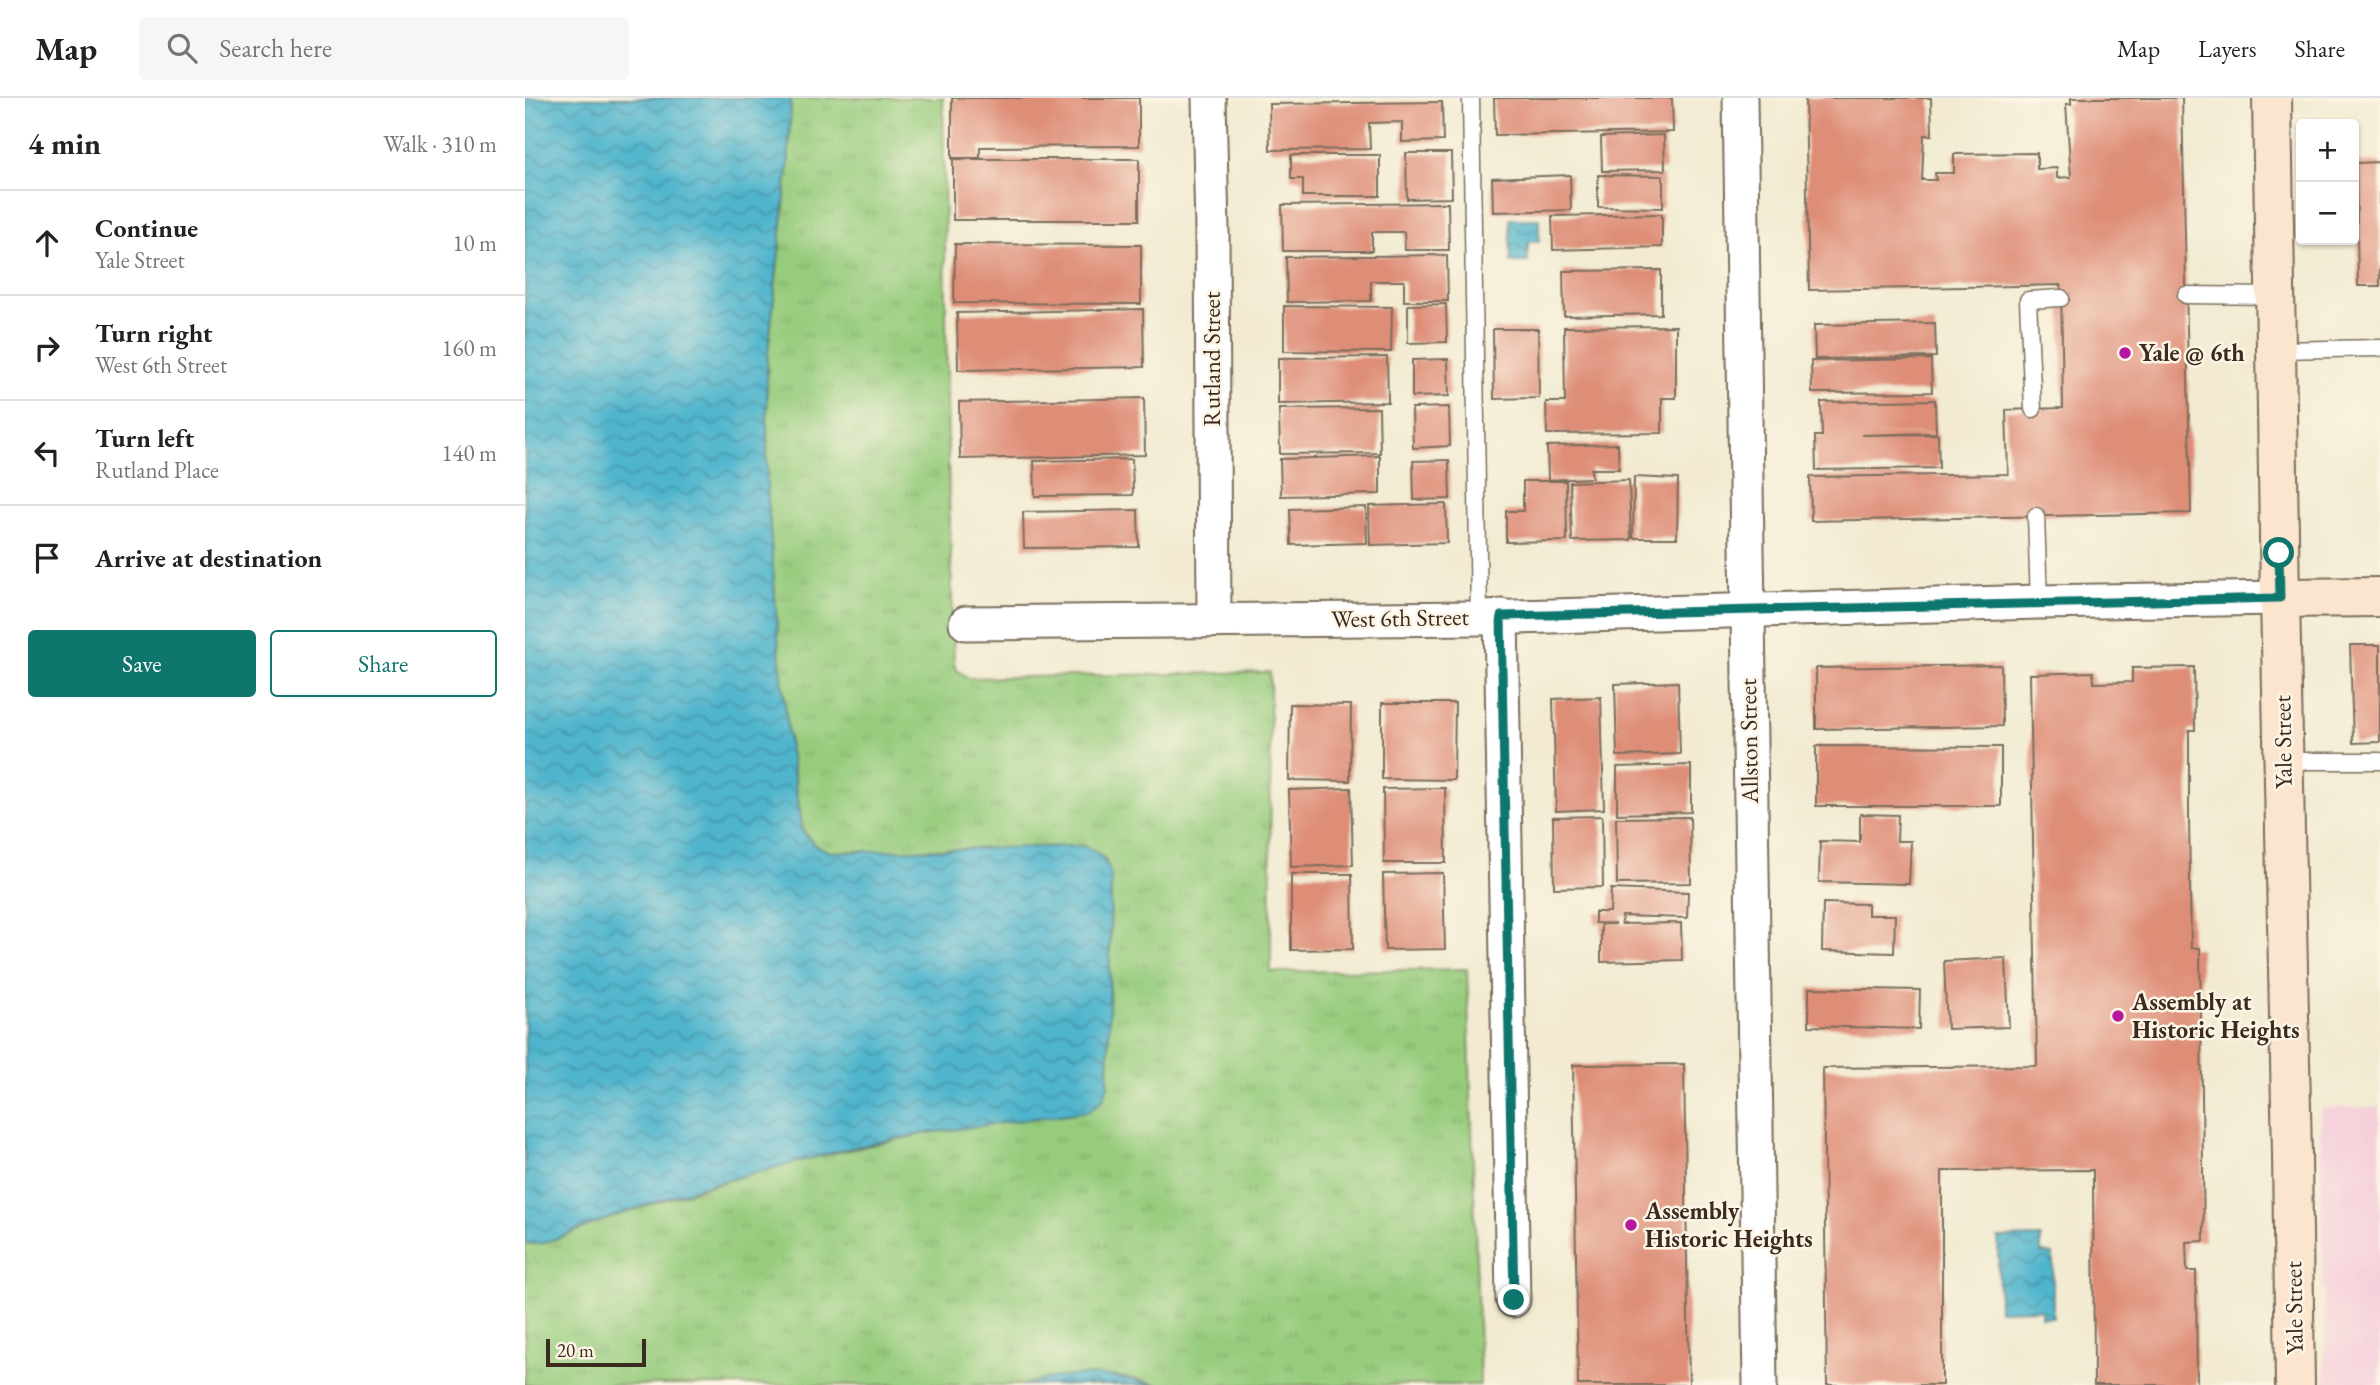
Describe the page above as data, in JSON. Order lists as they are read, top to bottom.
{
  "streets": {
    "main road": ["West 6th Street", "Yale Street"],
    "street": ["Rutland Street", "Allston Street"]
  },
  "crossings": [
    ["Rutland Street", "West 6th Street"],
    ["West 6th Street", "Allston Street"],
    ["West 6th Street", "Yale Street"]
  ],
  "places": ["Yale @ 6th", "Assembly at Historic Heights", "Assembly Historic Heights"],
  "scale_bar": "20 m",
  "page": {
    "header": "Map",
    "search": "Search here",
    "nav": ["Map", "Layers", "Share"],
    "heading": ["4 min", "Walk · 310 m"],
    "map_buttons": ["+", "−"],
    "list": [
      ["Continue", "Yale Street", "10 m"],
      ["Turn right", "West 6th Street", "160 m"],
      ["Turn left", "Rutland Place", "140 m"],
      "Arrive at destination"
    ],
    "buttons": ["Save", "Share"],
    "scale": "20 m"
  }
}
